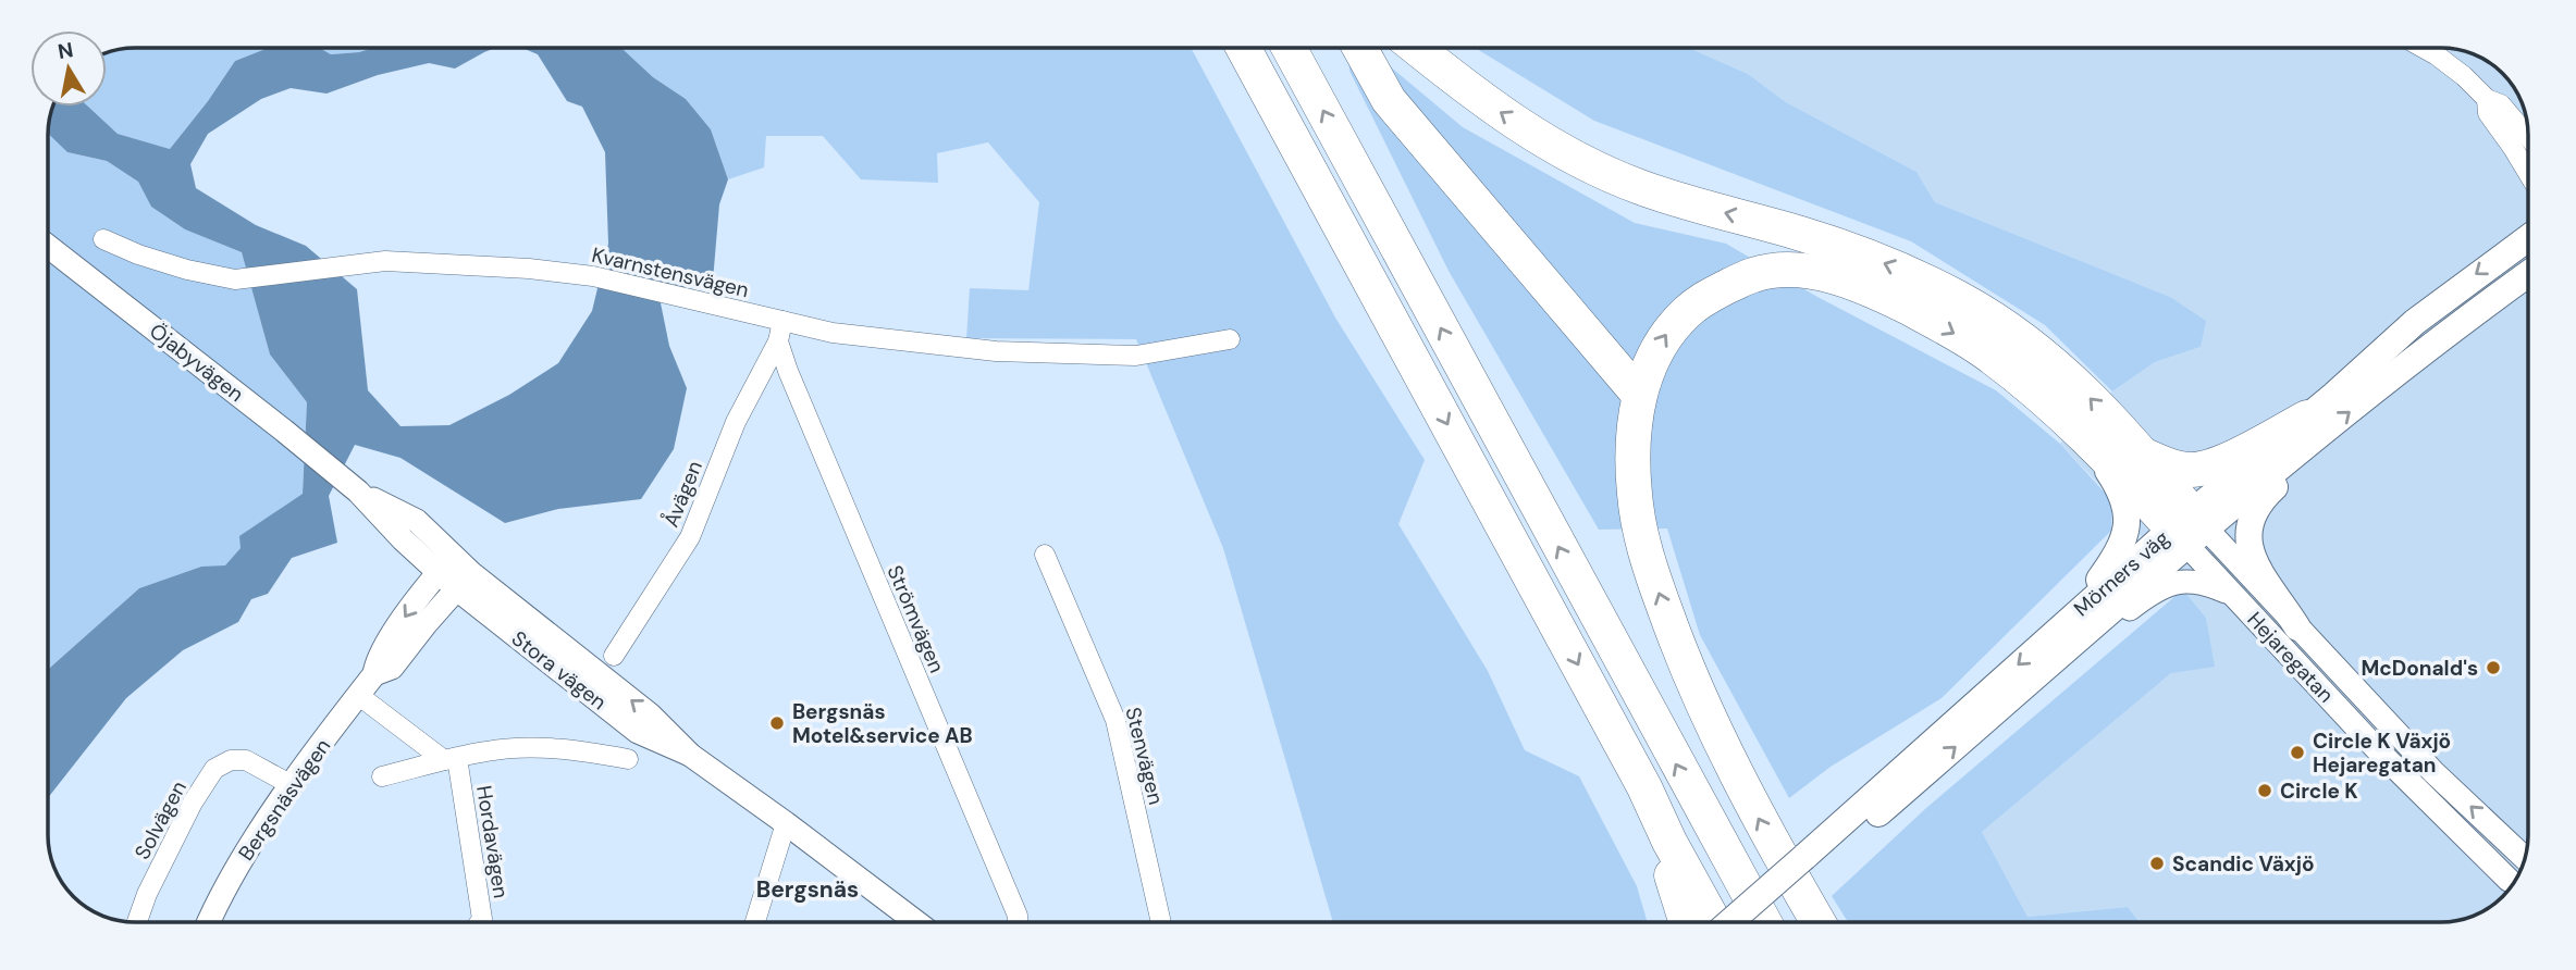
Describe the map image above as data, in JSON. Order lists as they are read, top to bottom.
{
  "streets": {
    "main road": ["Mörners väg"],
    "street": [
      "Kvarnstensvägen",
      "Öjabyvägen",
      "Åvägen",
      "Strömvägen",
      "Hejaregatan",
      "Stora vägen",
      "Stenvägen",
      "Bergsnäsvägen",
      "Solvägen",
      "Hordavägen"
    ]
  },
  "crossings": [
    ["Öjabyvägen", "Stora vägen"],
    ["Öjabyvägen", "Bergsnäsvägen"],
    ["Åvägen", "Strömvägen"],
    ["Mörners väg", "Hejaregatan"],
    ["Stora vägen", "Bergsnäsvägen"],
    ["Bergsnäsvägen", "Solvägen"]
  ],
  "districts": ["Bergsnäs"],
  "places": [
    "McDonald's",
    "Bergsnäs Motel&service AB",
    "Circle K Växjö Hejaregatan",
    "Circle K",
    "Scandic Växjö"
  ],
  "north": "top"
}
